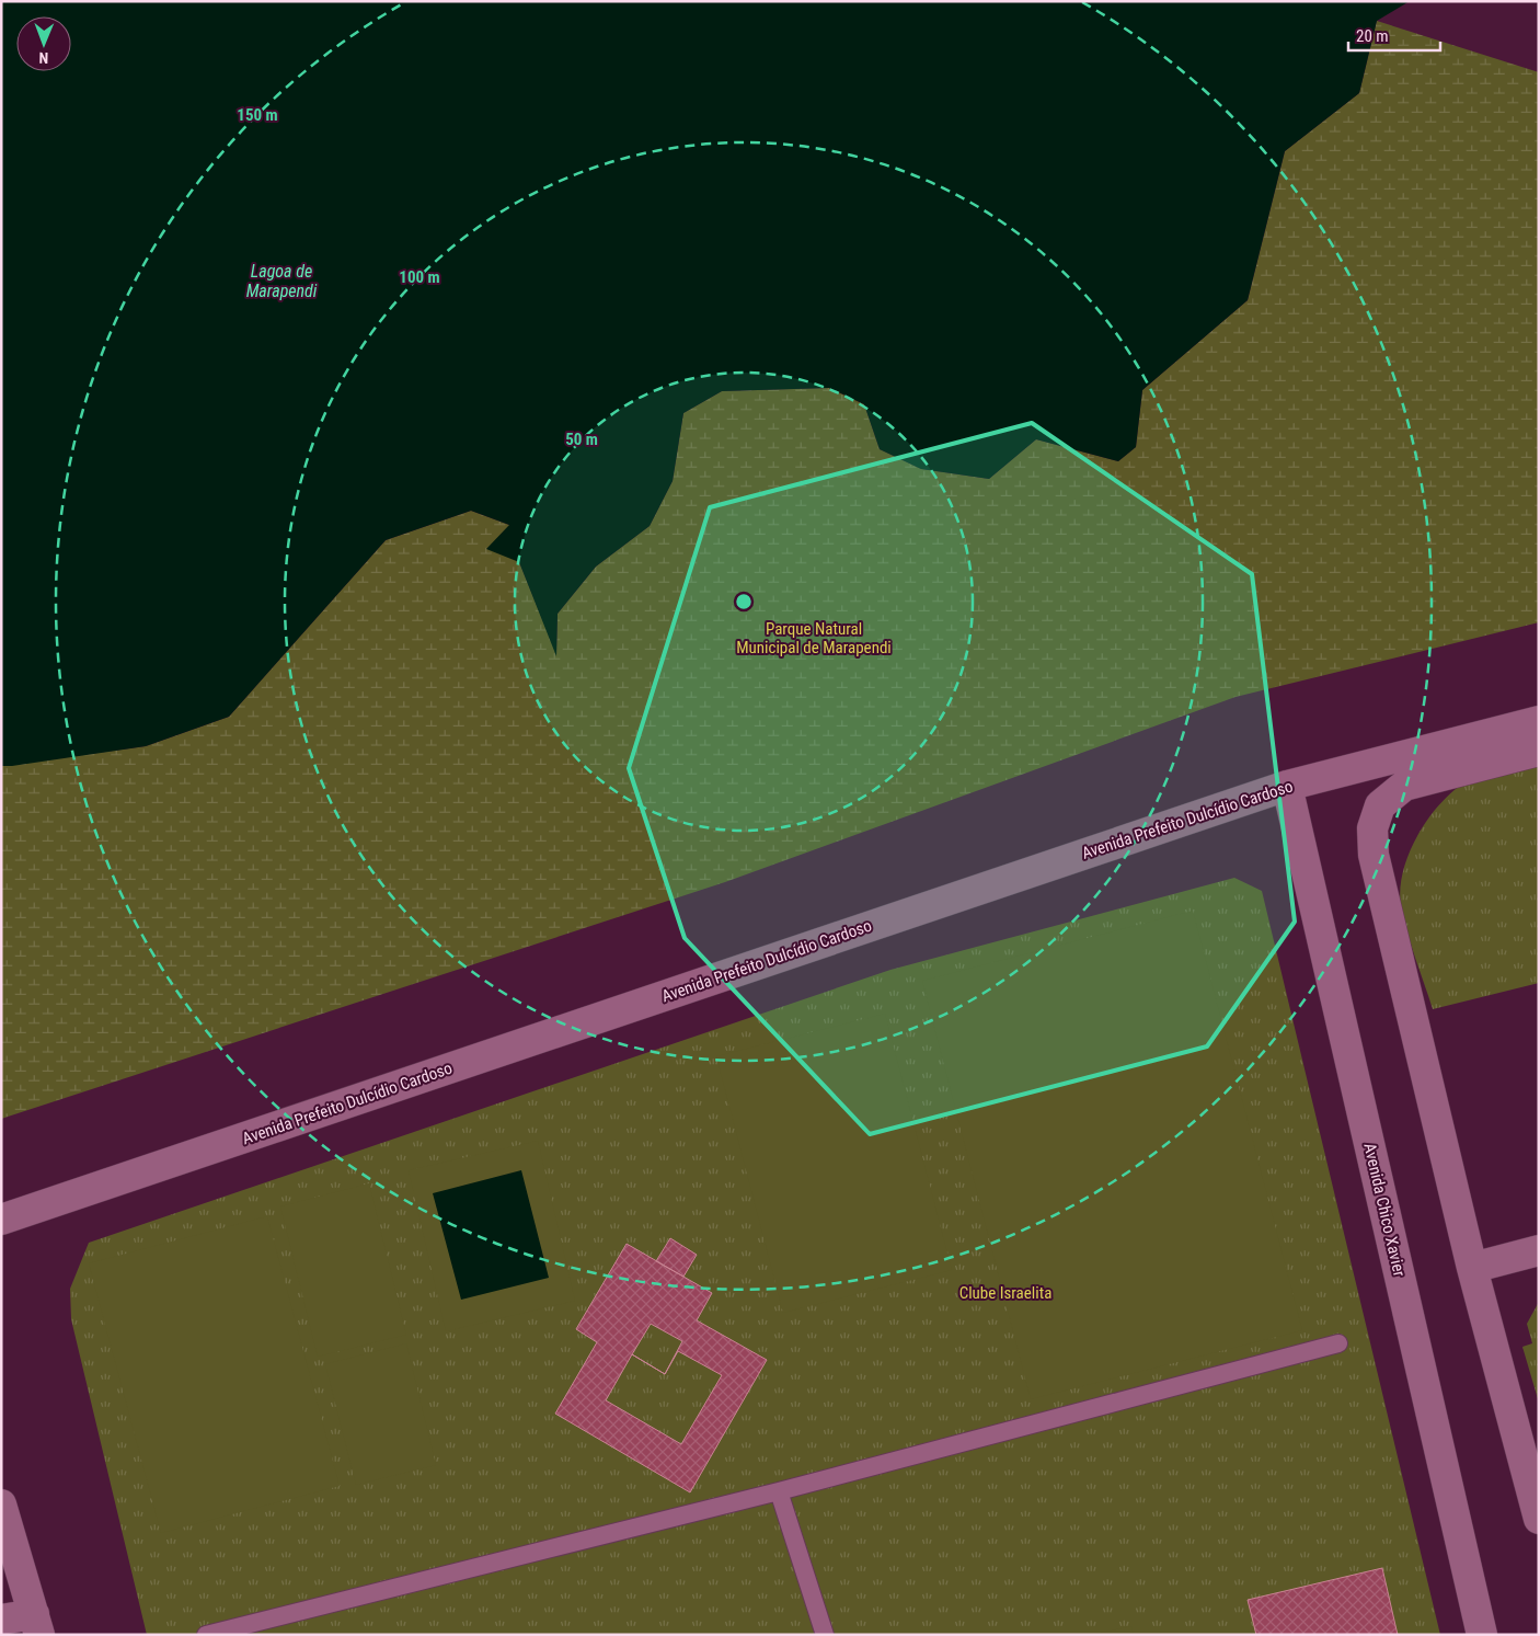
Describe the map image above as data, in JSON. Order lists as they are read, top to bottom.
{
  "streets": {
    "street": ["Avenida Prefeito Dulcídio Cardoso", "Avenida Chico Xavier"]
  },
  "crossings": [
    ["Avenida Prefeito Dulcídio Cardoso", "Avenida Chico Xavier"]
  ],
  "water": ["Lagoa de Marapendi"],
  "parks": ["Parque Natural Municipal de Marapendi", "Clube Israelita"],
  "scale_bar": "20 m",
  "north": "bottom",
  "rings": ["150 m", "100 m", "50 m"]
}
